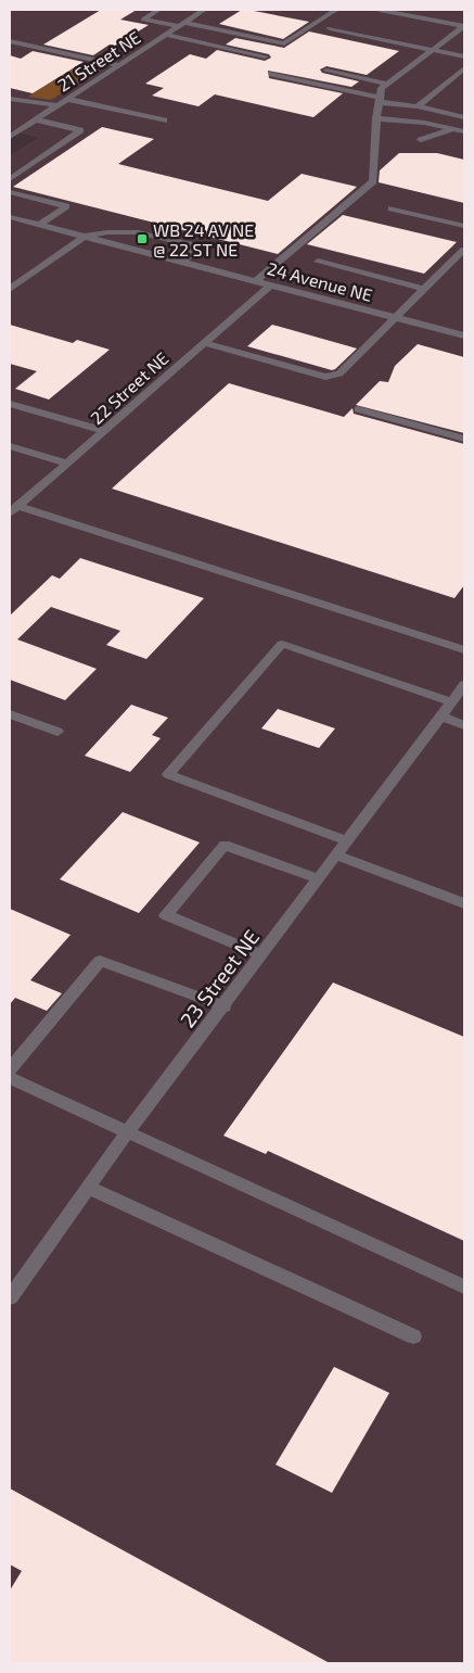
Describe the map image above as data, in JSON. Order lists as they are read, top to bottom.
{
  "streets": {
    "street": [
      "21 Street NE",
      "24 Avenue NE",
      "22 Street NE",
      "23 Street NE"
    ]
  },
  "crossings": [
    ["24 Avenue NE", "22 Street NE"]
  ],
  "places": {
    "transit": ["WB 24 AV NE @ 22 ST NE"]
  }
}
